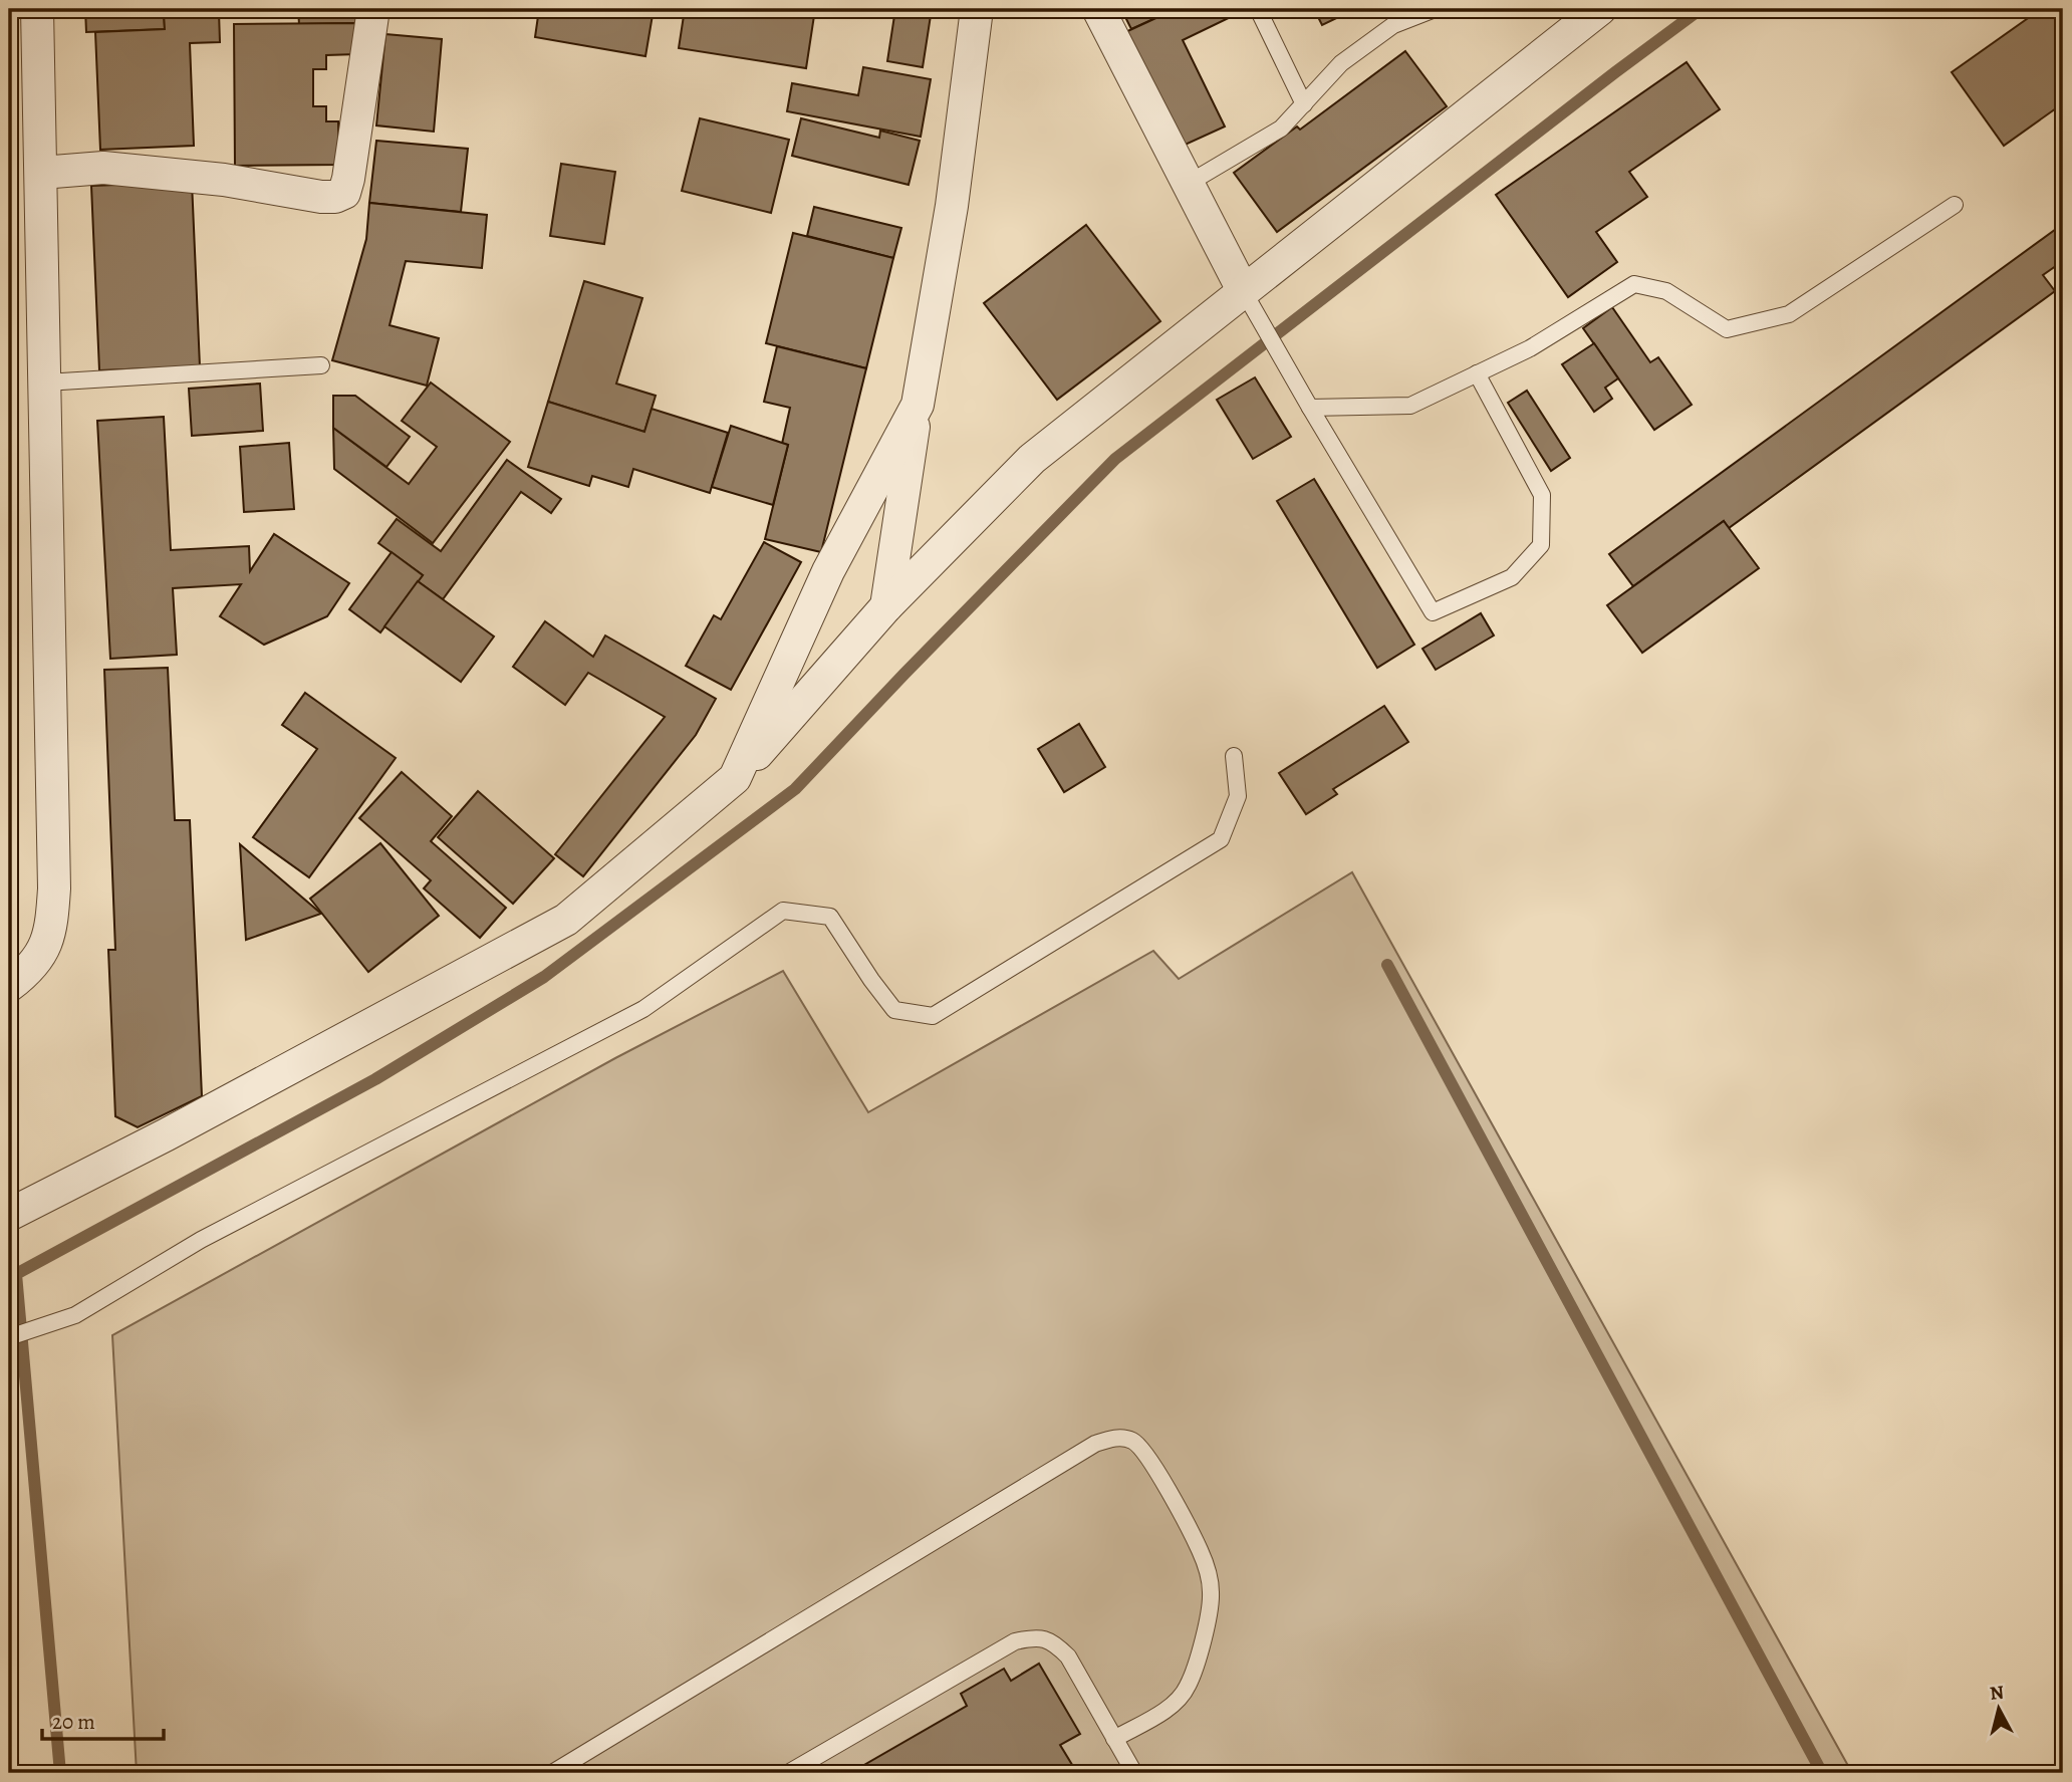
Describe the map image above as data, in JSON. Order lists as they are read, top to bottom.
{
  "scale_bar": "20 m",
  "north": "top"
}
